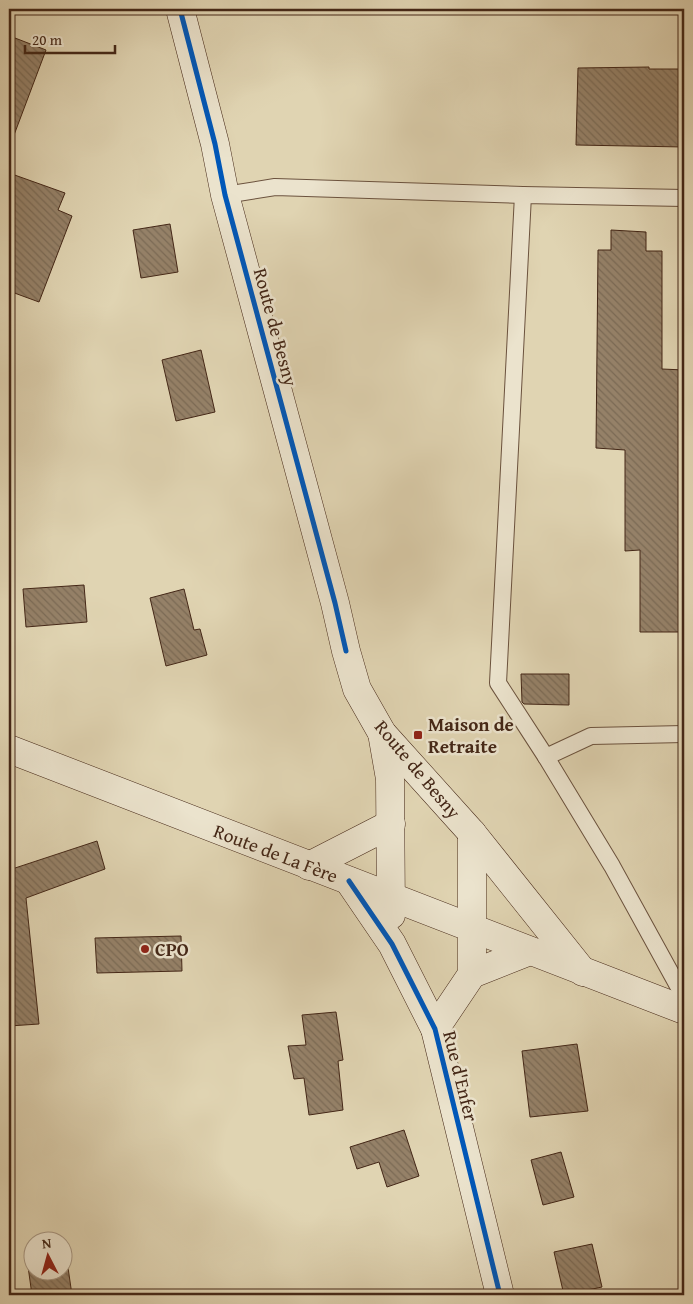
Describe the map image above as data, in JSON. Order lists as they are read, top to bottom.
{
  "streets": {
    "main road": ["Route de Besny", "Route de La Fère", "Rue d'Enfer"]
  },
  "crossings": [
    ["Route de Besny", "Route de La Fère"],
    ["Route de La Fère", "Rue d'Enfer"]
  ],
  "places": {
    "transit": ["Maison de Retraite"],
    "other": ["CPO"]
  },
  "scale_bar": "20 m",
  "north": "top"
}
